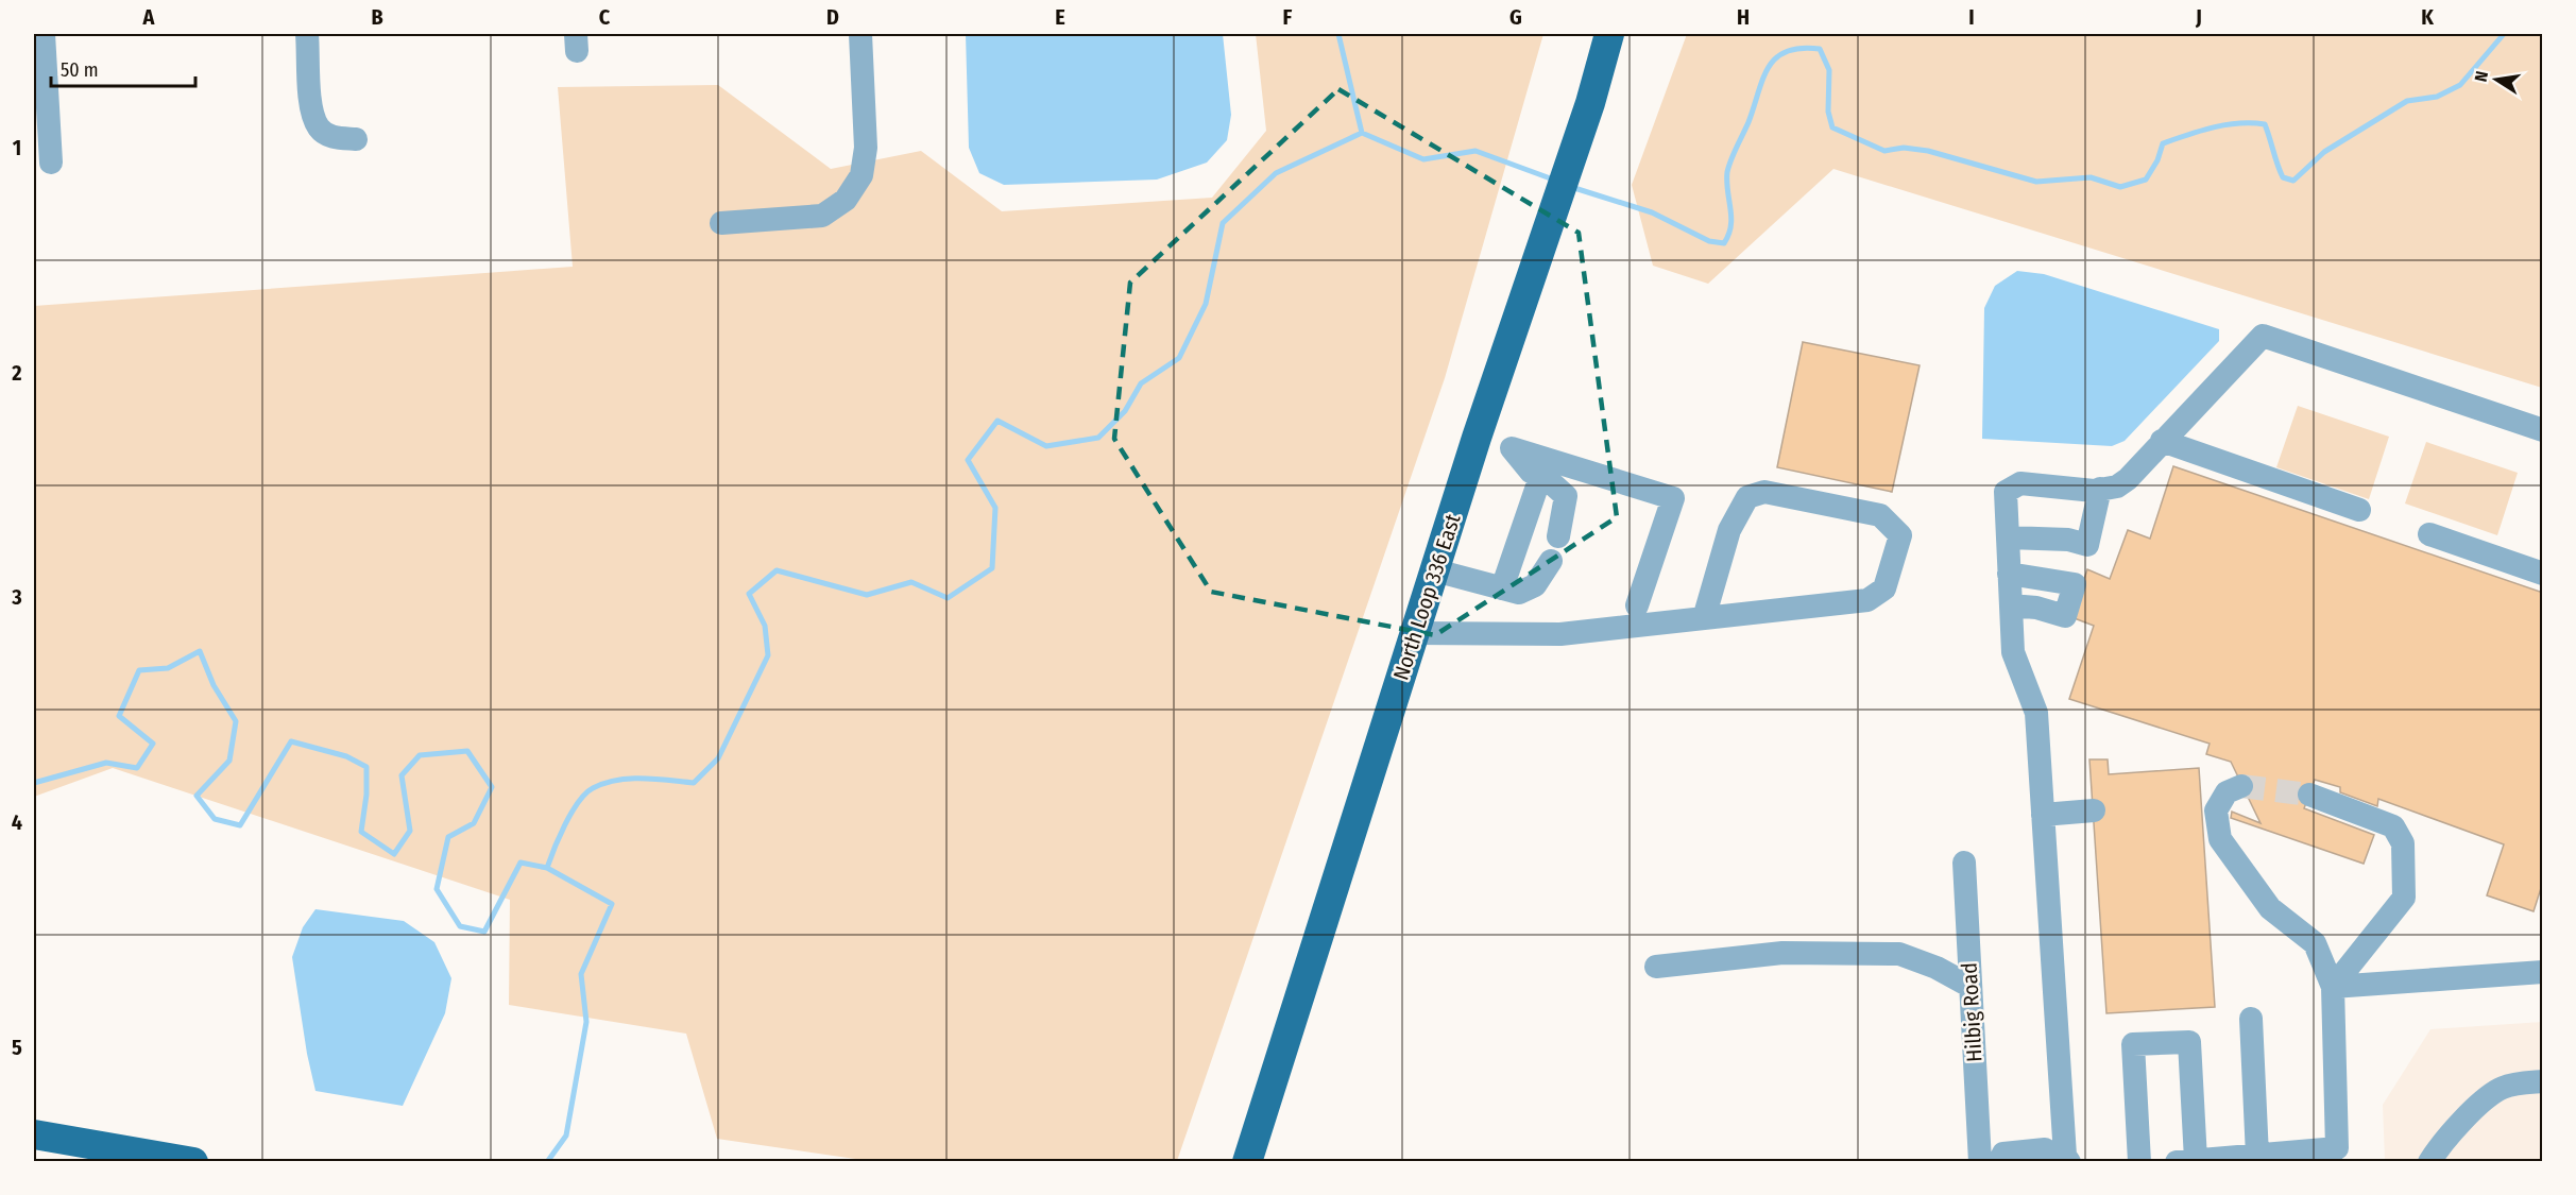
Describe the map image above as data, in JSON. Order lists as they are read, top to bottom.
{
  "streets": {
    "main road": ["North Loop 336 East"],
    "street": ["Hilbig Road"]
  },
  "scale_bar": "50 m",
  "north": "left",
  "grid": {
    "columns": [
      "A",
      "B",
      "C",
      "D",
      "E",
      "F",
      "G",
      "H",
      "I",
      "J",
      "K"
    ],
    "rows": [
      "1",
      "2",
      "3",
      "4",
      "5"
    ]
  }
}
